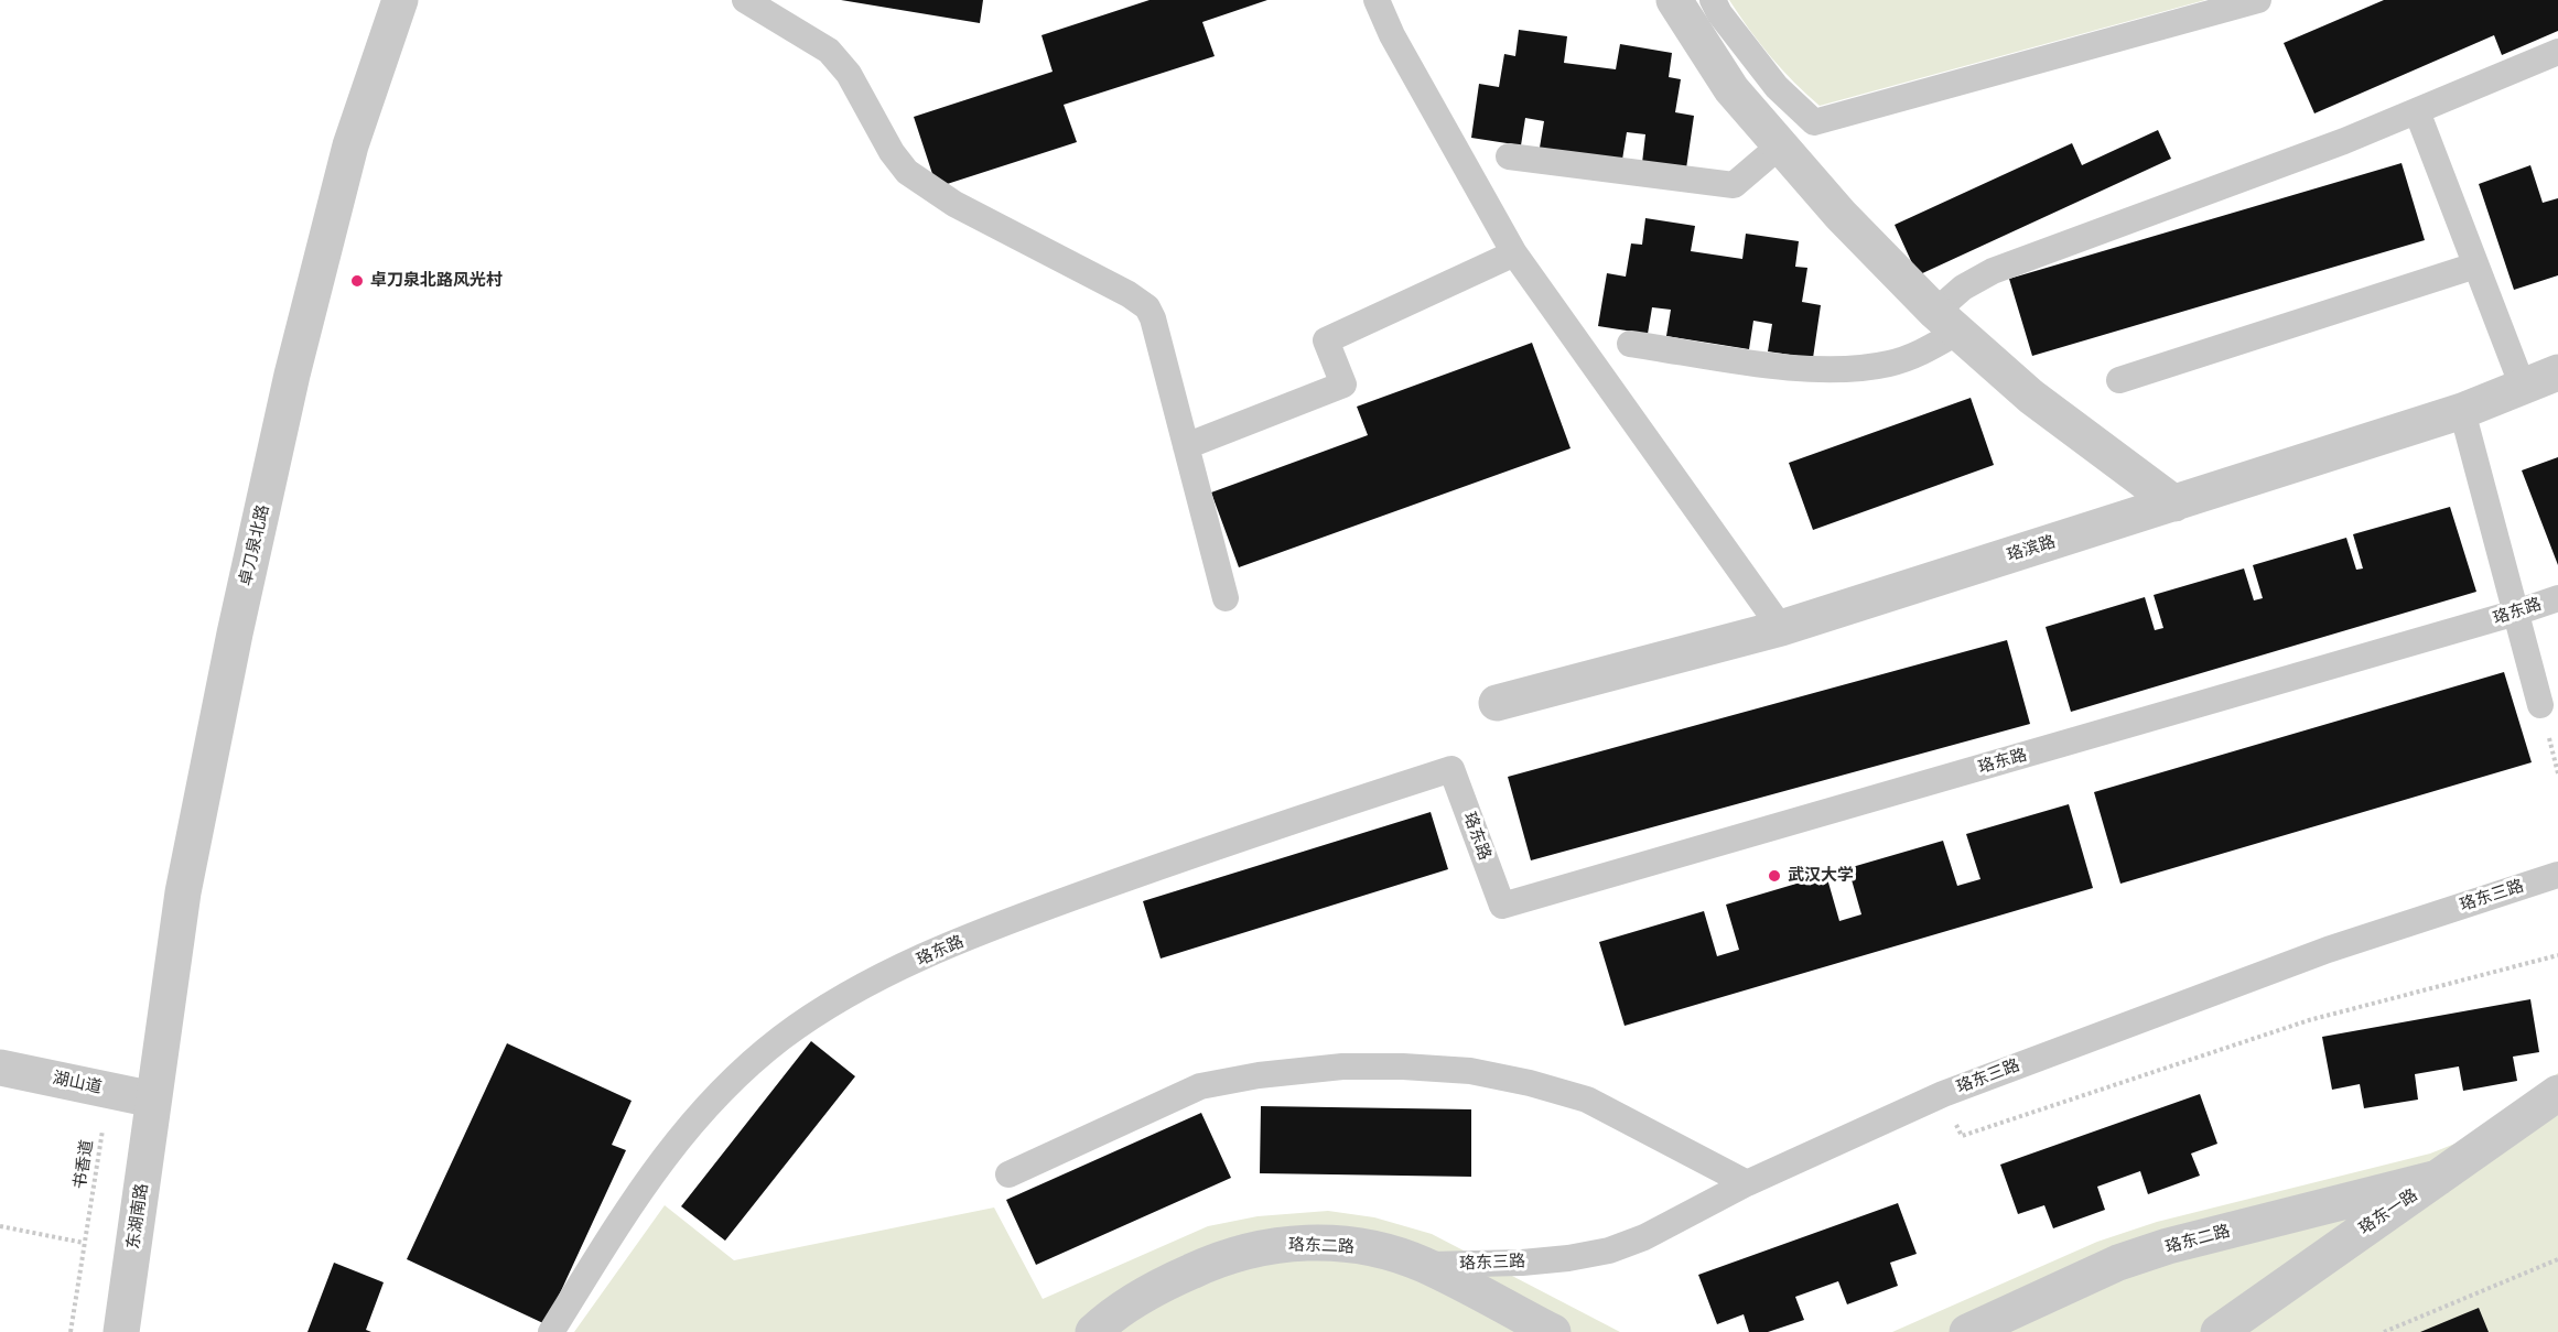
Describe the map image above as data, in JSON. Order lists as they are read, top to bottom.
{
  "streets": {
    "street": [
      "卓刀泉北路",
      "珞滨路",
      "湖山道",
      "珞东一路",
      "东湖南路",
      "珞东二路"
    ],
    "lane": ["珞东路", "珞东三路"],
    "path": ["书香道"]
  },
  "crossings": [
    ["卓刀泉北路", "湖山道"],
    ["卓刀泉北路", "东湖南路"],
    ["珞东三路", "珞东二路"],
    ["湖山道", "书香道"],
    ["湖山道", "东湖南路"],
    ["珞东一路", "珞东二路"]
  ],
  "places": ["卓刀泉北路风光村", "武汉大学"]
}
